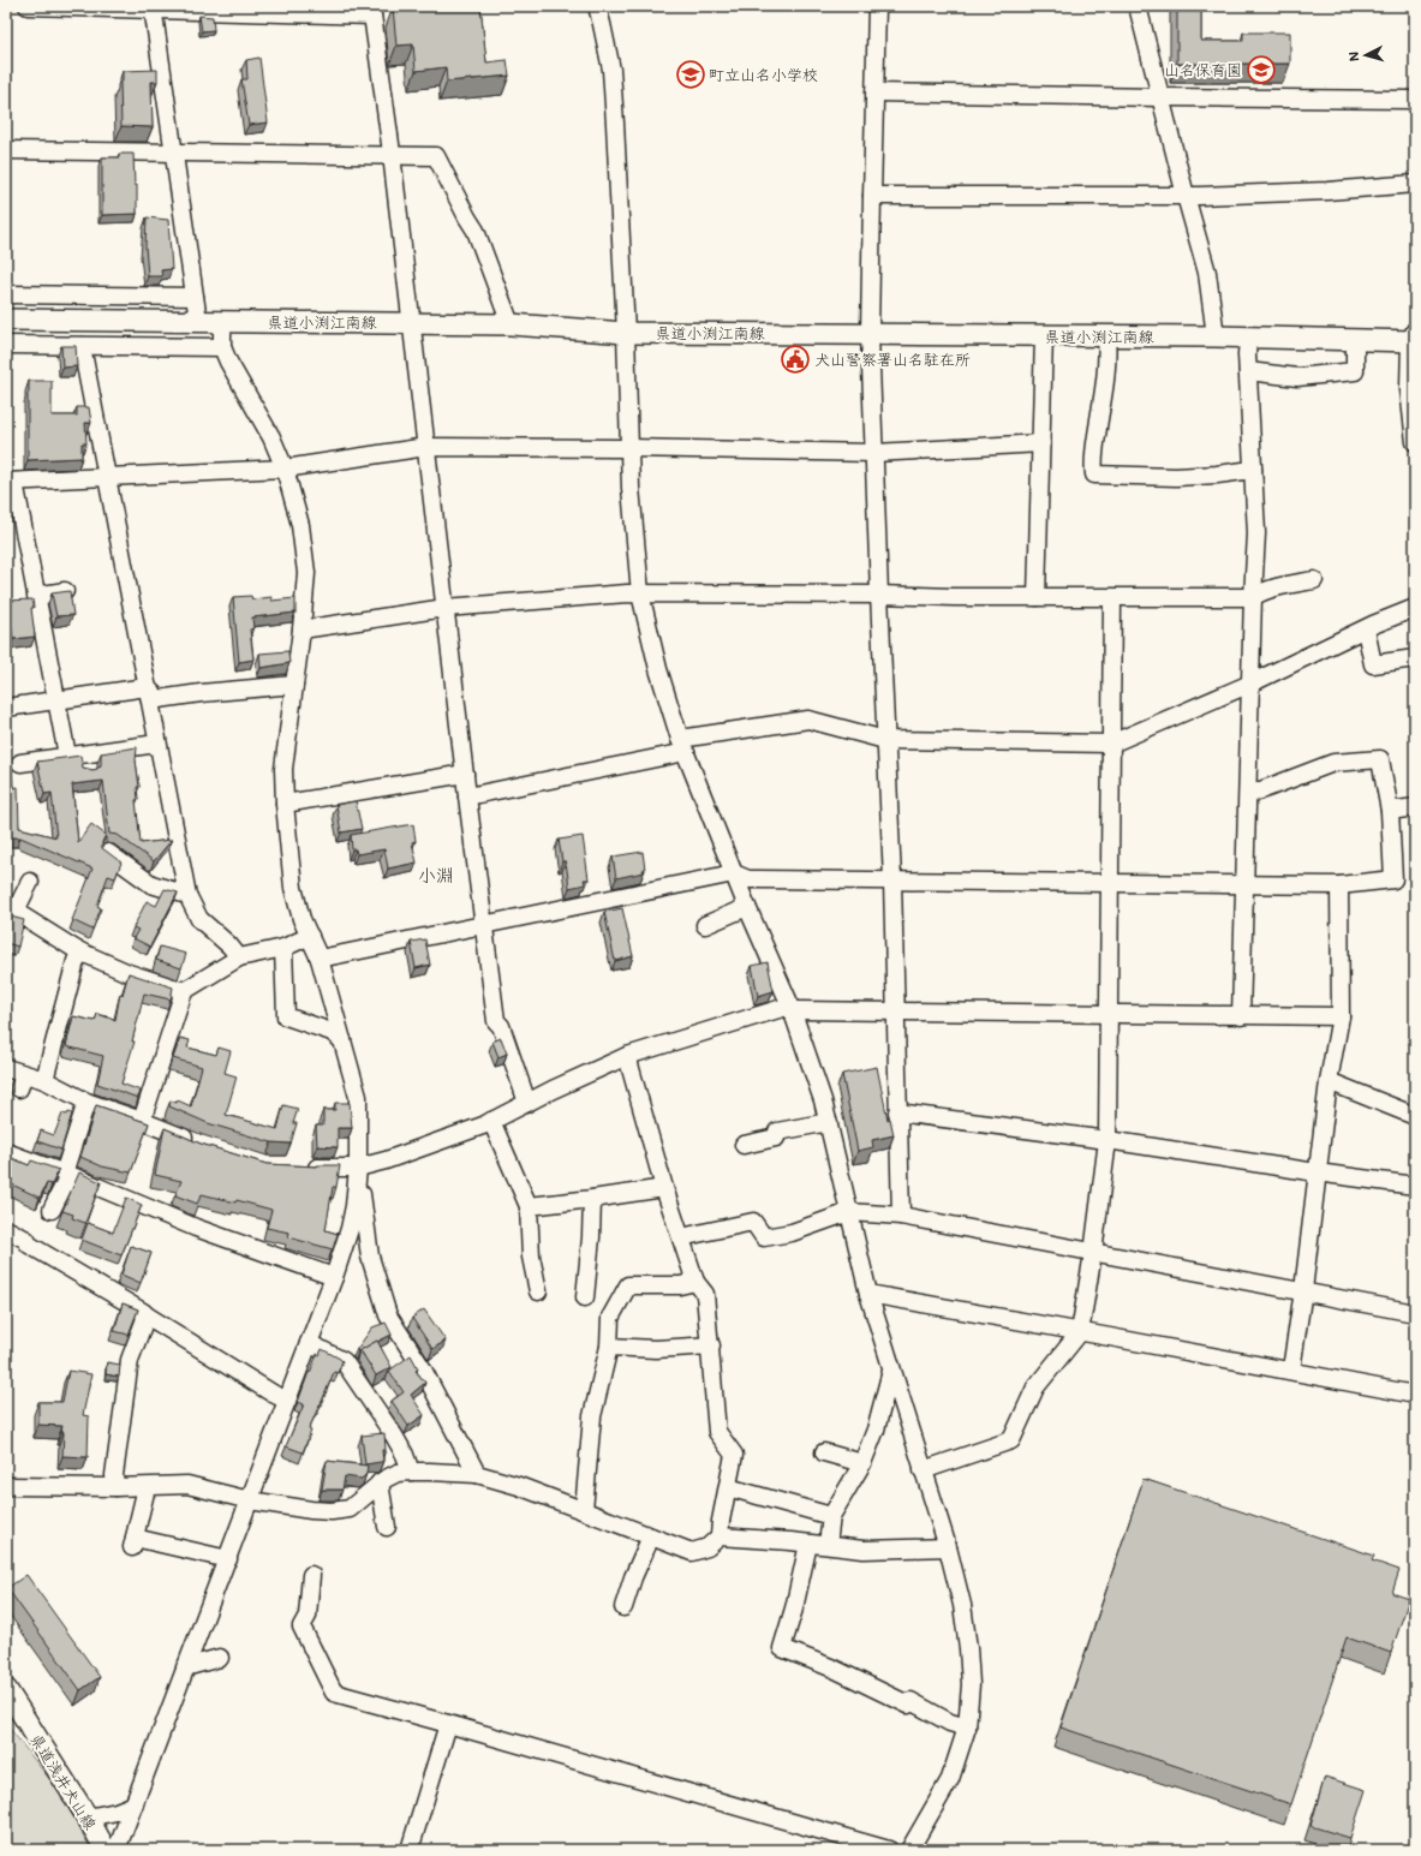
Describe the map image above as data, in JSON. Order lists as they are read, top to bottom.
{
  "streets": {
    "main road": ["県道小渕江南線", "県道浅井犬山線"]
  },
  "districts": ["小淵"],
  "places": {
    "school or university": ["山名保育園", "町立山名小学校"],
    "public building": ["犬山警察署山名駐在所"]
  },
  "north": "left"
}
